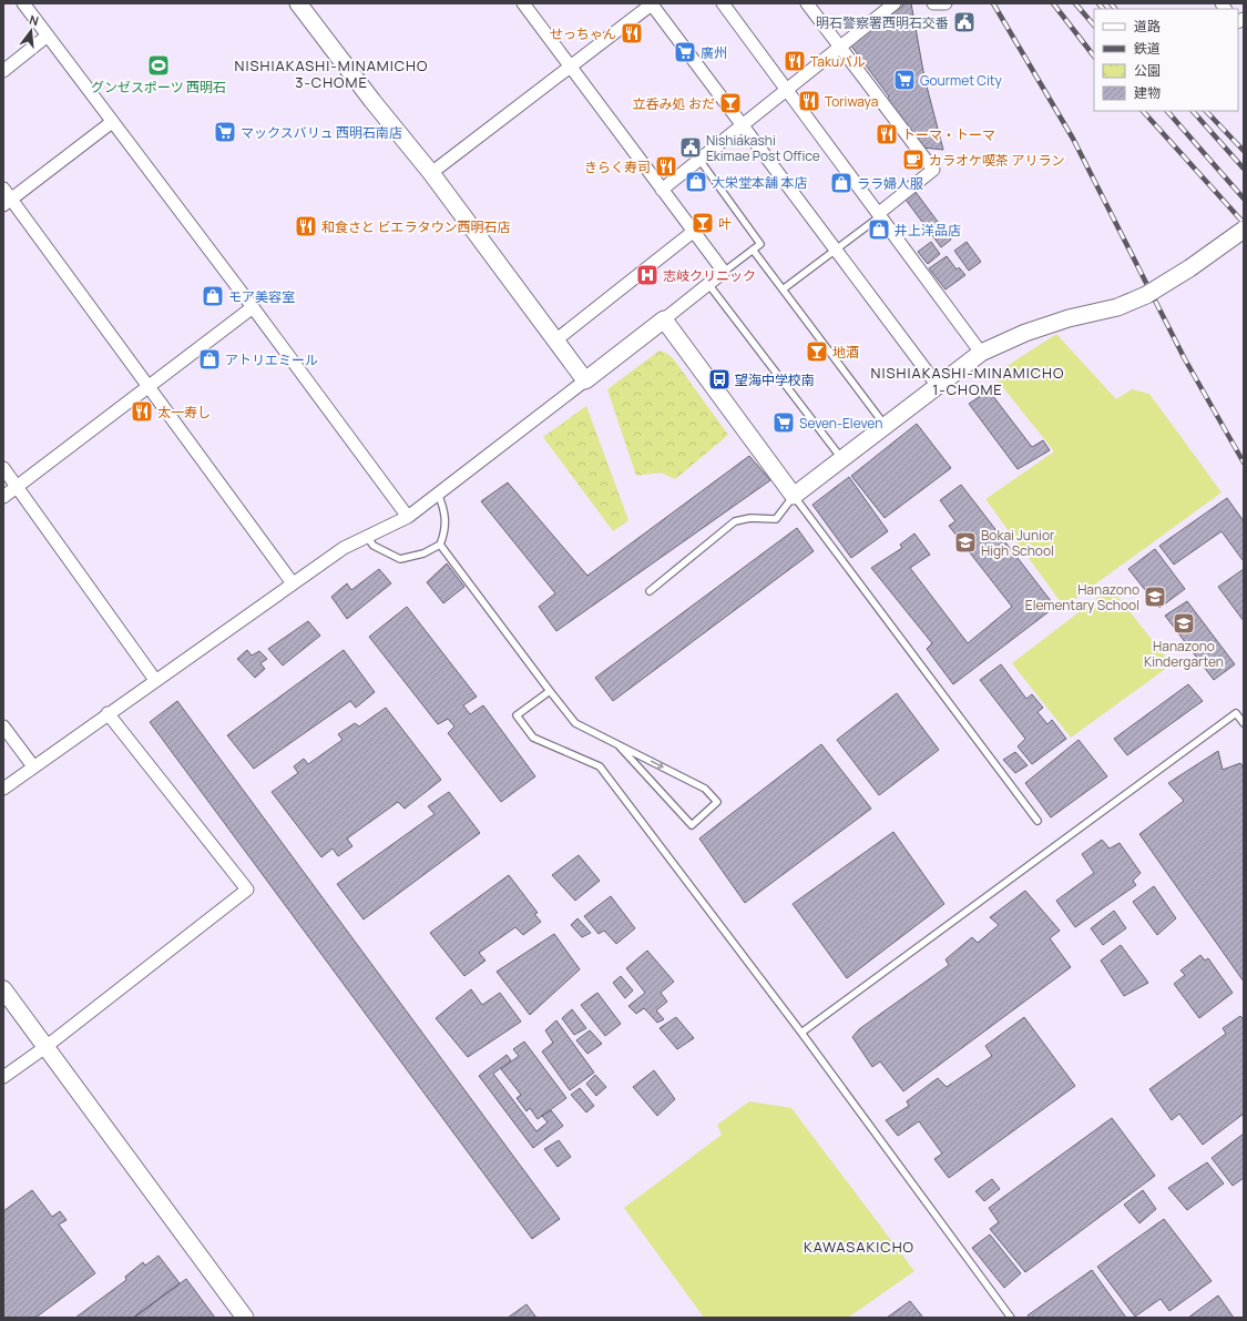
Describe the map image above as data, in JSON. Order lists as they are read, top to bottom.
{
  "districts": ["NISHIAKASHI-MINAMICHO 3-CHOME", "NISHIAKASHI-MINAMICHO 1-CHOME", "KAWASAKICHO"],
  "places": {
    "public building": ["明石警察署西明石交番", "Nishiakashi Ekimae Post Office"],
    "restaurant": [
      "せっちゃん",
      "Takuバル",
      "Toriwaya",
      "トーマ・トーマ",
      "きらく寿司",
      "和食さと ビエラタウン西明石店",
      "太一寿し"
    ],
    "supermarket": [
      "廣州",
      "Gourmet City",
      "マックスバリュ 西明石南店",
      "Seven-Eleven"
    ],
    "sports": ["グンゼスポーツ 西明石"],
    "bar": ["立呑み処 おだ", "叶", "地酒"],
    "cafe": ["カラオケ喫茶 アリラン"],
    "shop": [
      "大栄堂本舗 本店",
      "ララ婦人服",
      "井上洋品店",
      "モア美容室",
      "アトリエミール"
    ],
    "hospital": ["志岐クリニック"],
    "bus stop": ["望海中学校南"],
    "school or university": ["Bokai Junior High School", "Hanazono Elementary School", "Hanazono Kindergarten"]
  },
  "legend": [
    "道路",
    "鉄道",
    "公園",
    "建物"
  ],
  "north": "top"
}
